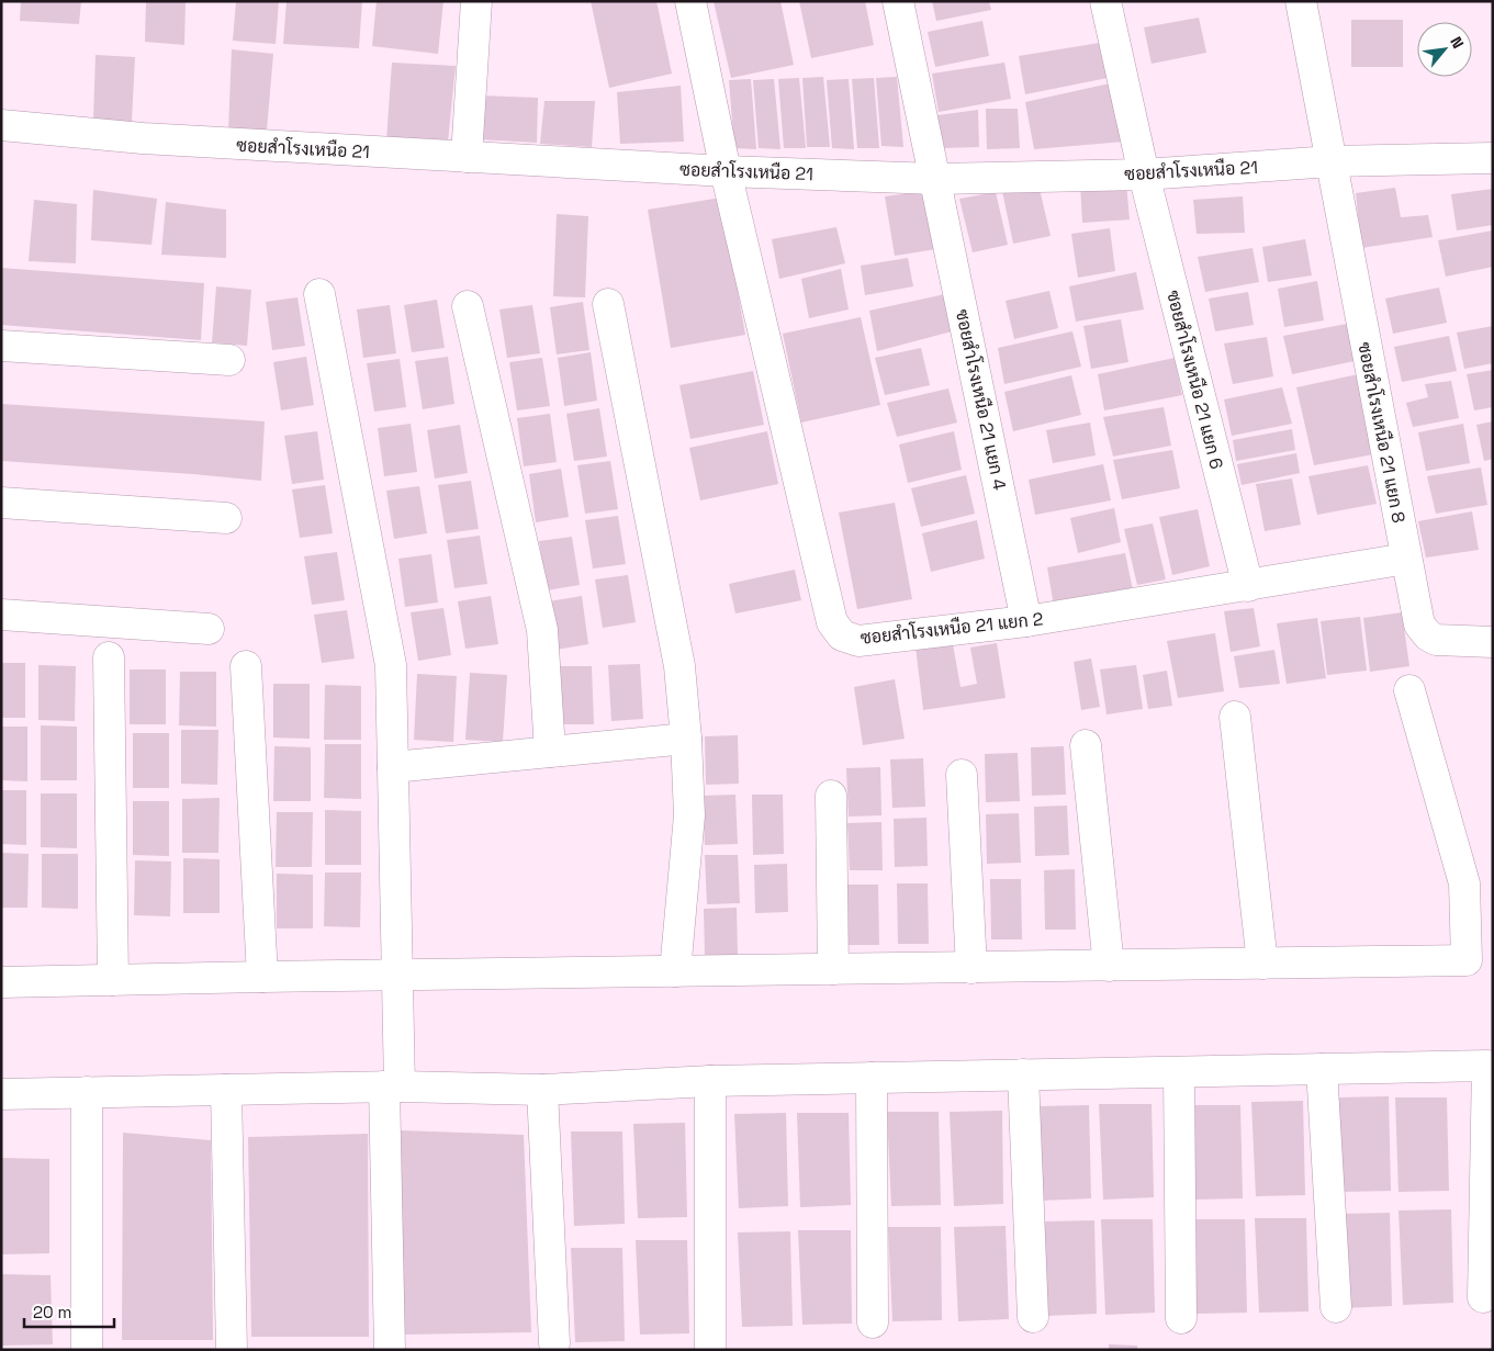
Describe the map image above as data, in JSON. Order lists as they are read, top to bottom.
{
  "streets": {
    "street": [
      "ซอยสำโรงเหนือ 21",
      "ซอยสำโรงเหนือ 21 แยก 6",
      "ซอยสำโรงเหนือ 21 แยก 4",
      "ซอยสำโรงเหนือ 21 แยก 8",
      "ซอยสำโรงเหนือ 21 แยก 2"
    ]
  },
  "crossings": [
    ["ซอยสำโรงเหนือ 21", "ซอยสำโรงเหนือ 21 แยก 6"],
    ["ซอยสำโรงเหนือ 21", "ซอยสำโรงเหนือ 21 แยก 4"],
    ["ซอยสำโรงเหนือ 21", "ซอยสำโรงเหนือ 21 แยก 8"],
    ["ซอยสำโรงเหนือ 21", "ซอยสำโรงเหนือ 21 แยก 2"],
    ["ซอยสำโรงเหนือ 21 แยก 6", "ซอยสำโรงเหนือ 21 แยก 2"],
    ["ซอยสำโรงเหนือ 21 แยก 4", "ซอยสำโรงเหนือ 21 แยก 2"],
    ["ซอยสำโรงเหนือ 21 แยก 8", "ซอยสำโรงเหนือ 21 แยก 2"]
  ],
  "scale_bar": "20 m",
  "north": "top right"
}
